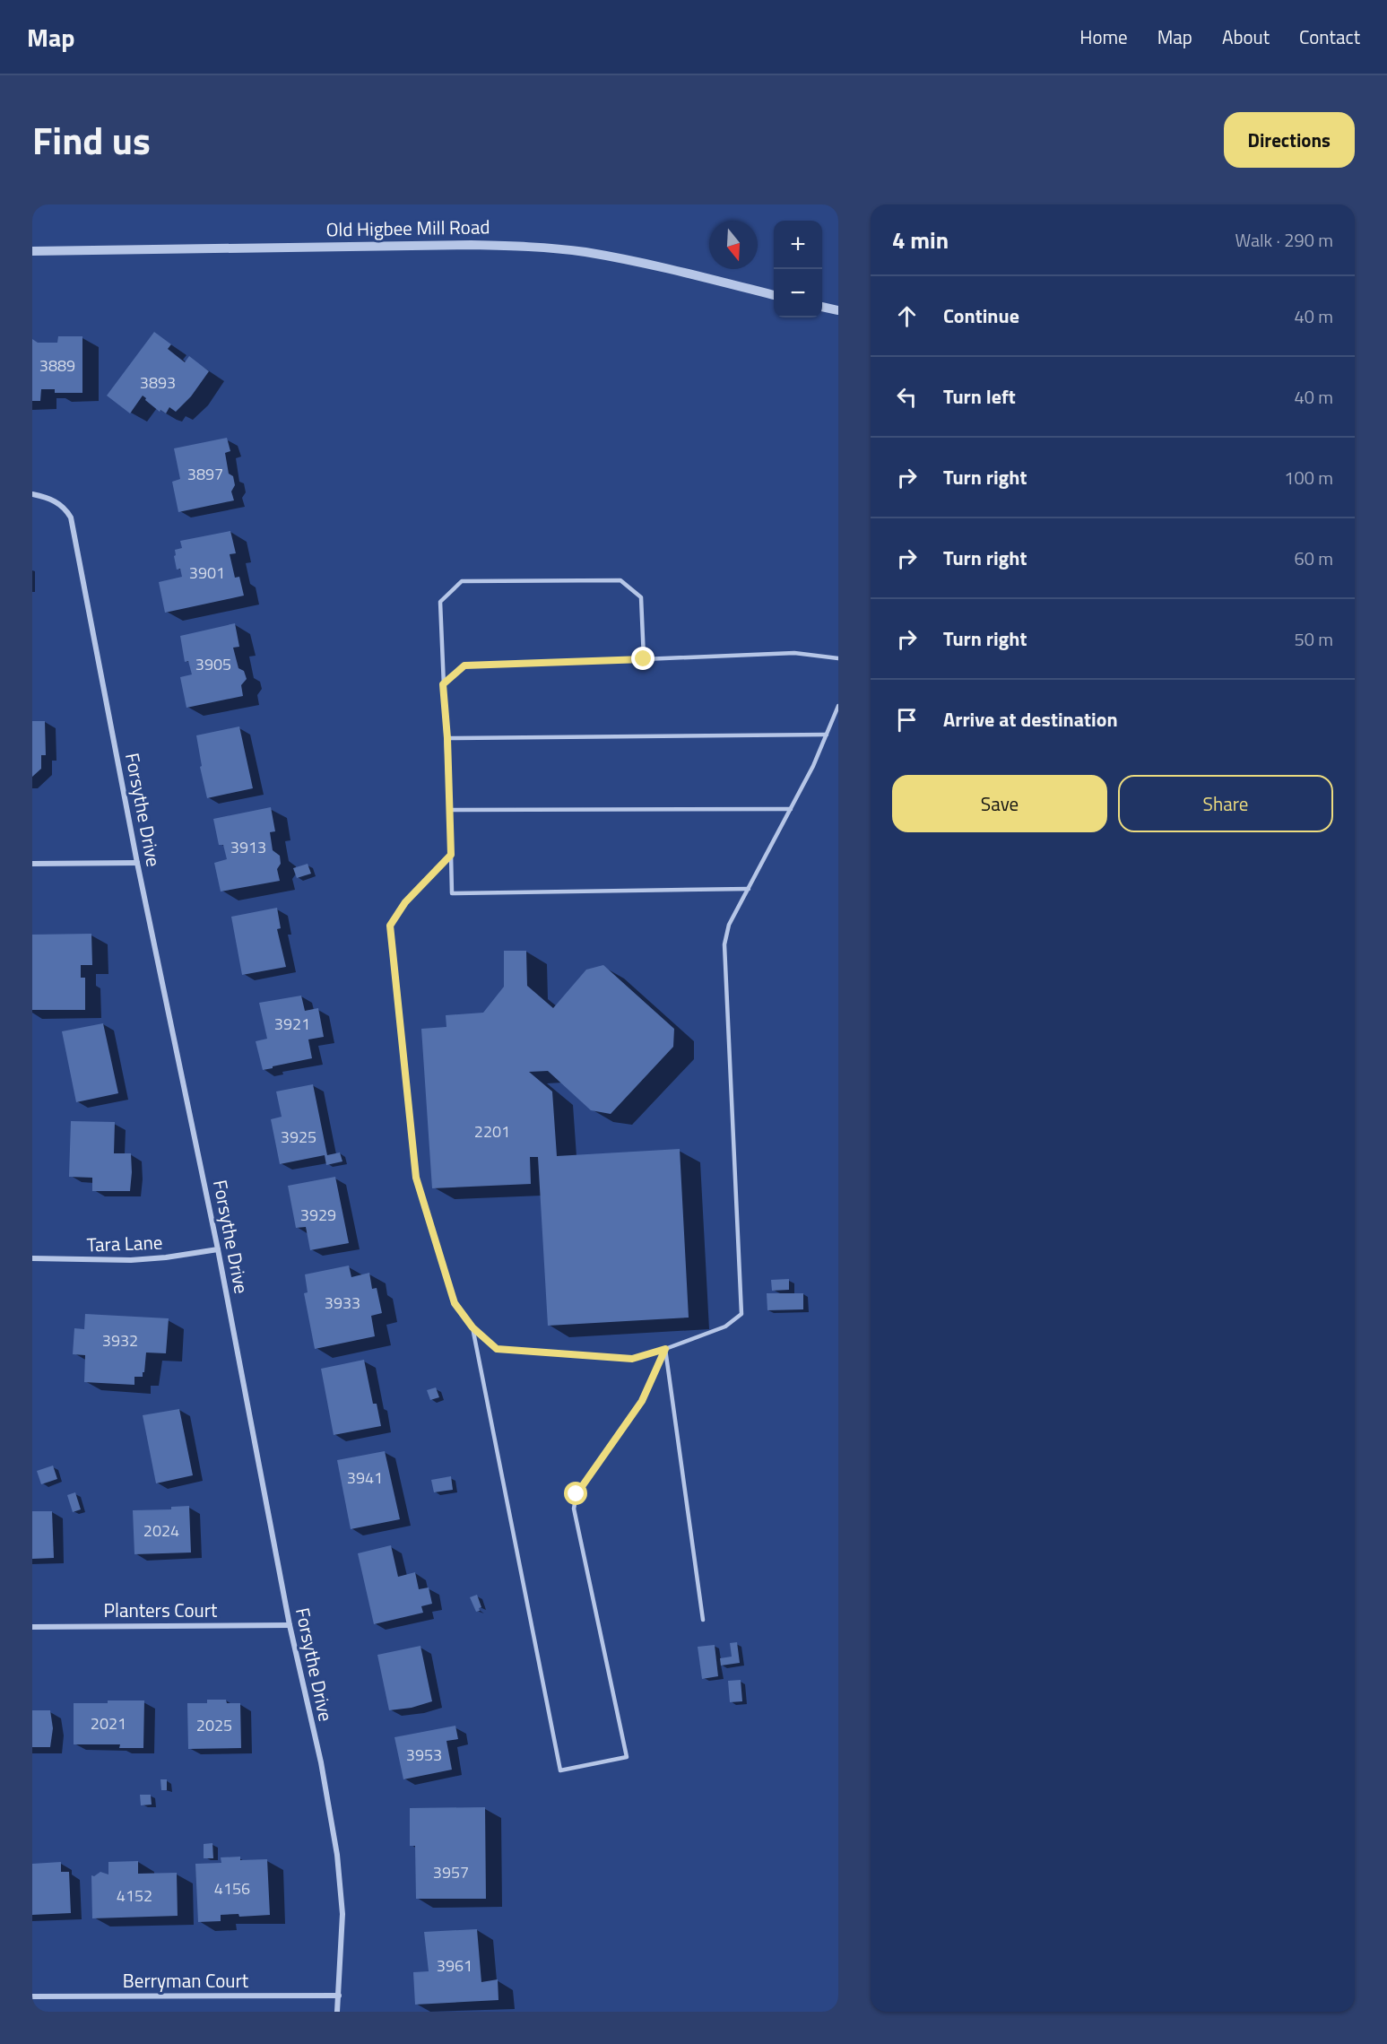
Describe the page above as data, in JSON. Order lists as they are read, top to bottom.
{
  "streets": {
    "street": [
      "Old Higbee Mill Road",
      "Forsythe Drive",
      "Tara Lane",
      "Planters Court",
      "Berryman Court"
    ]
  },
  "crossings": [
    ["Forsythe Drive", "Tara Lane"],
    ["Forsythe Drive", "Planters Court"],
    ["Forsythe Drive", "Berryman Court"]
  ],
  "house_numbers": [
    "3889",
    "3893",
    "3897",
    "3901",
    "3905",
    "3913",
    "3921",
    "2201",
    "3925",
    "3929",
    "3933",
    "3932",
    "3941",
    "2024",
    "2021",
    "2025",
    "3953",
    "3957",
    "4156",
    "4152",
    "3961"
  ],
  "north": "bottom",
  "page": {
    "header": "Map",
    "nav": [
      "Home",
      "Map",
      "About",
      "Contact"
    ],
    "title": "Find us",
    "buttons": [
      "Directions",
      ["Save", "Share"]
    ],
    "heading": ["4 min", "Walk · 290 m"],
    "map_buttons": ["+", "−"],
    "list": [
      ["Continue", "40 m"],
      ["Turn left", "40 m"],
      ["Turn right", "100 m"],
      ["Turn right", "60 m"],
      ["Turn right", "50 m"],
      "Arrive at destination"
    ]
  }
}
